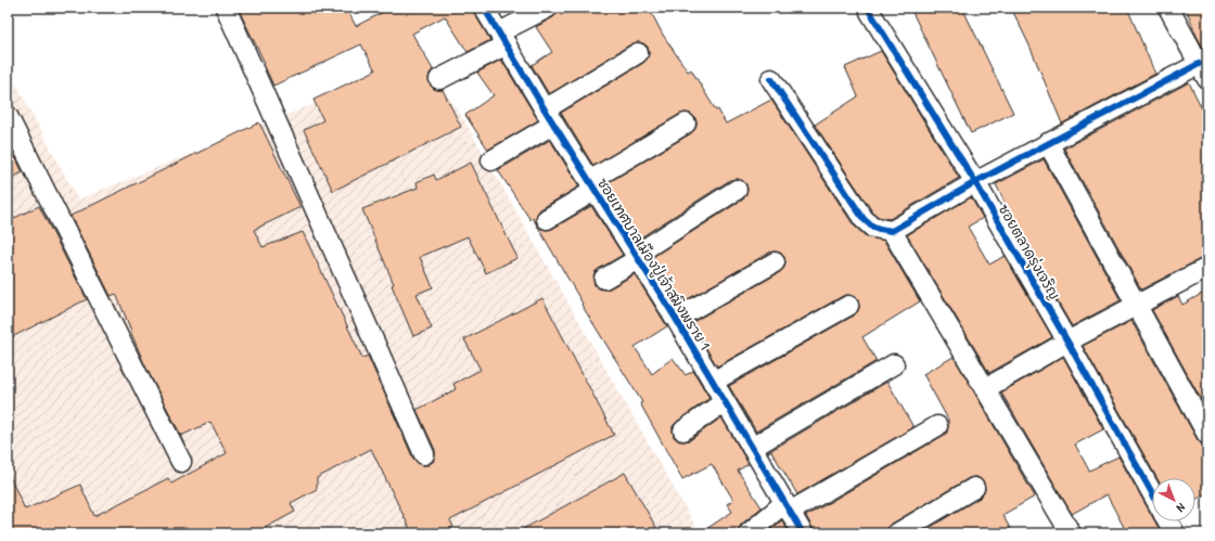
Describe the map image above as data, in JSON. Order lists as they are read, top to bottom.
{
  "streets": {
    "street": ["ซอยตลาดรุ่งเจริญ", "ซอยเทศบาลเมืองปู่เจ้าสมิงพราย 1"]
  },
  "north": "bottom right"
}
